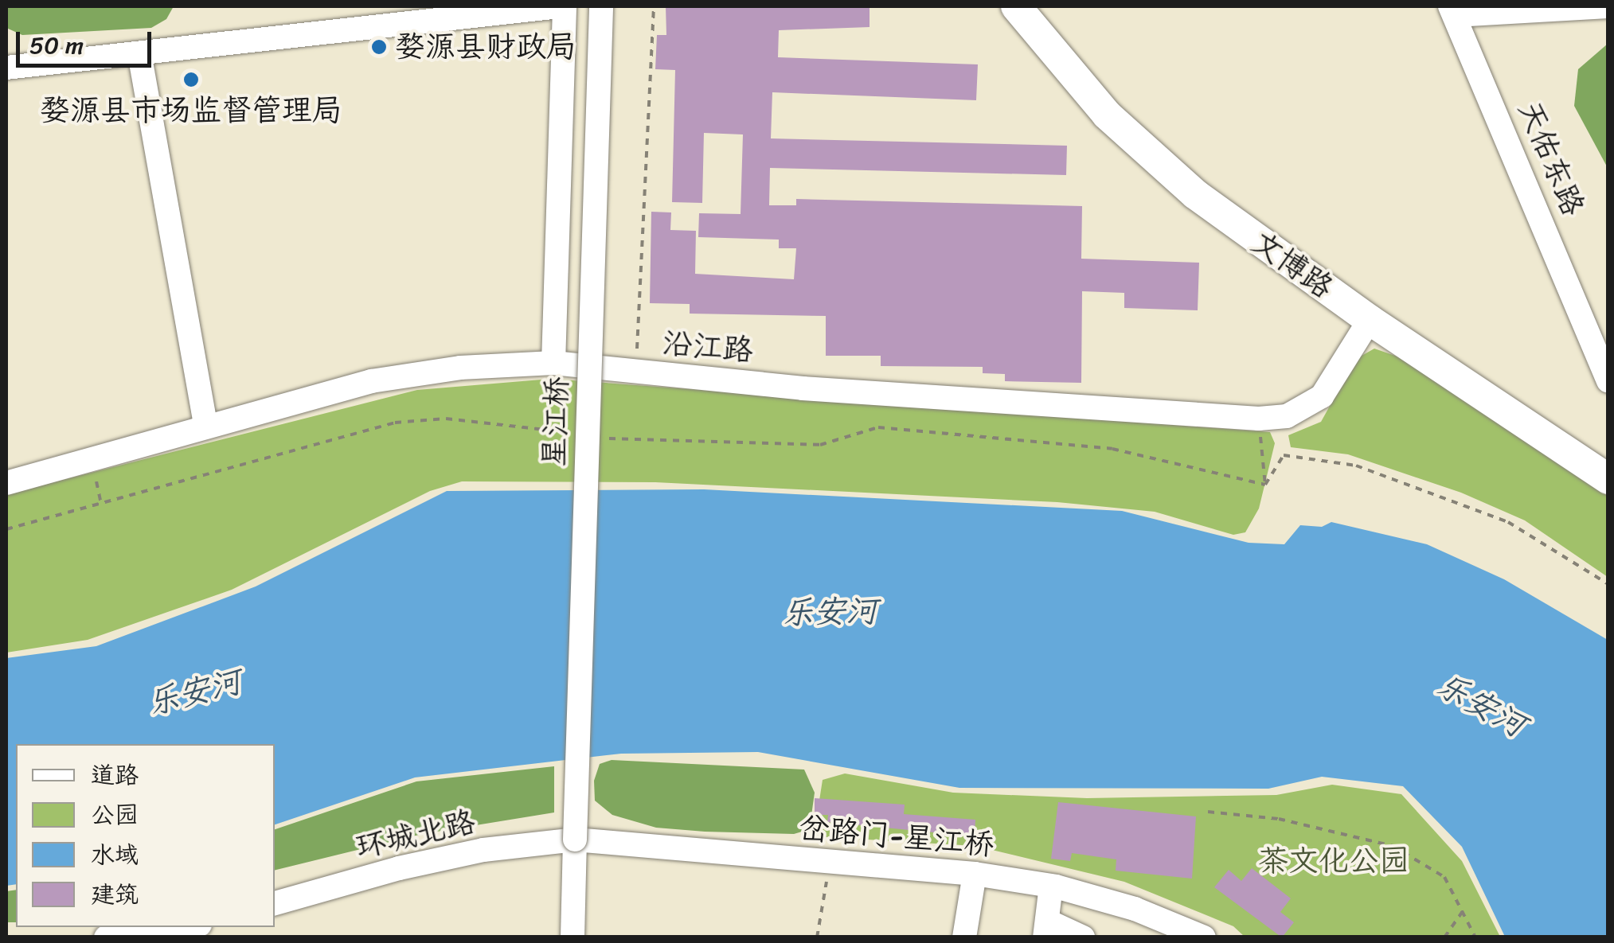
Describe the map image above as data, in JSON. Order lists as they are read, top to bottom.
{
  "streets": {
    "main road": ["文博路"],
    "street": [
      "天佑东路",
      "沿江路",
      "星江桥",
      "环城北路",
      "岔路门-星江桥"
    ]
  },
  "crossings": [
    ["文博路", "沿江路"],
    ["星江桥", "环城北路"],
    ["星江桥", "岔路门-星江桥"],
    ["环城北路", "岔路门-星江桥"]
  ],
  "water": ["乐安河"],
  "parks": ["茶文化公园"],
  "places": ["婺源县财政局", "婺源县市场监督管理局"],
  "legend": [
    "道路",
    "公园",
    "水域",
    "建筑"
  ],
  "scale_bar": "50 m"
}
